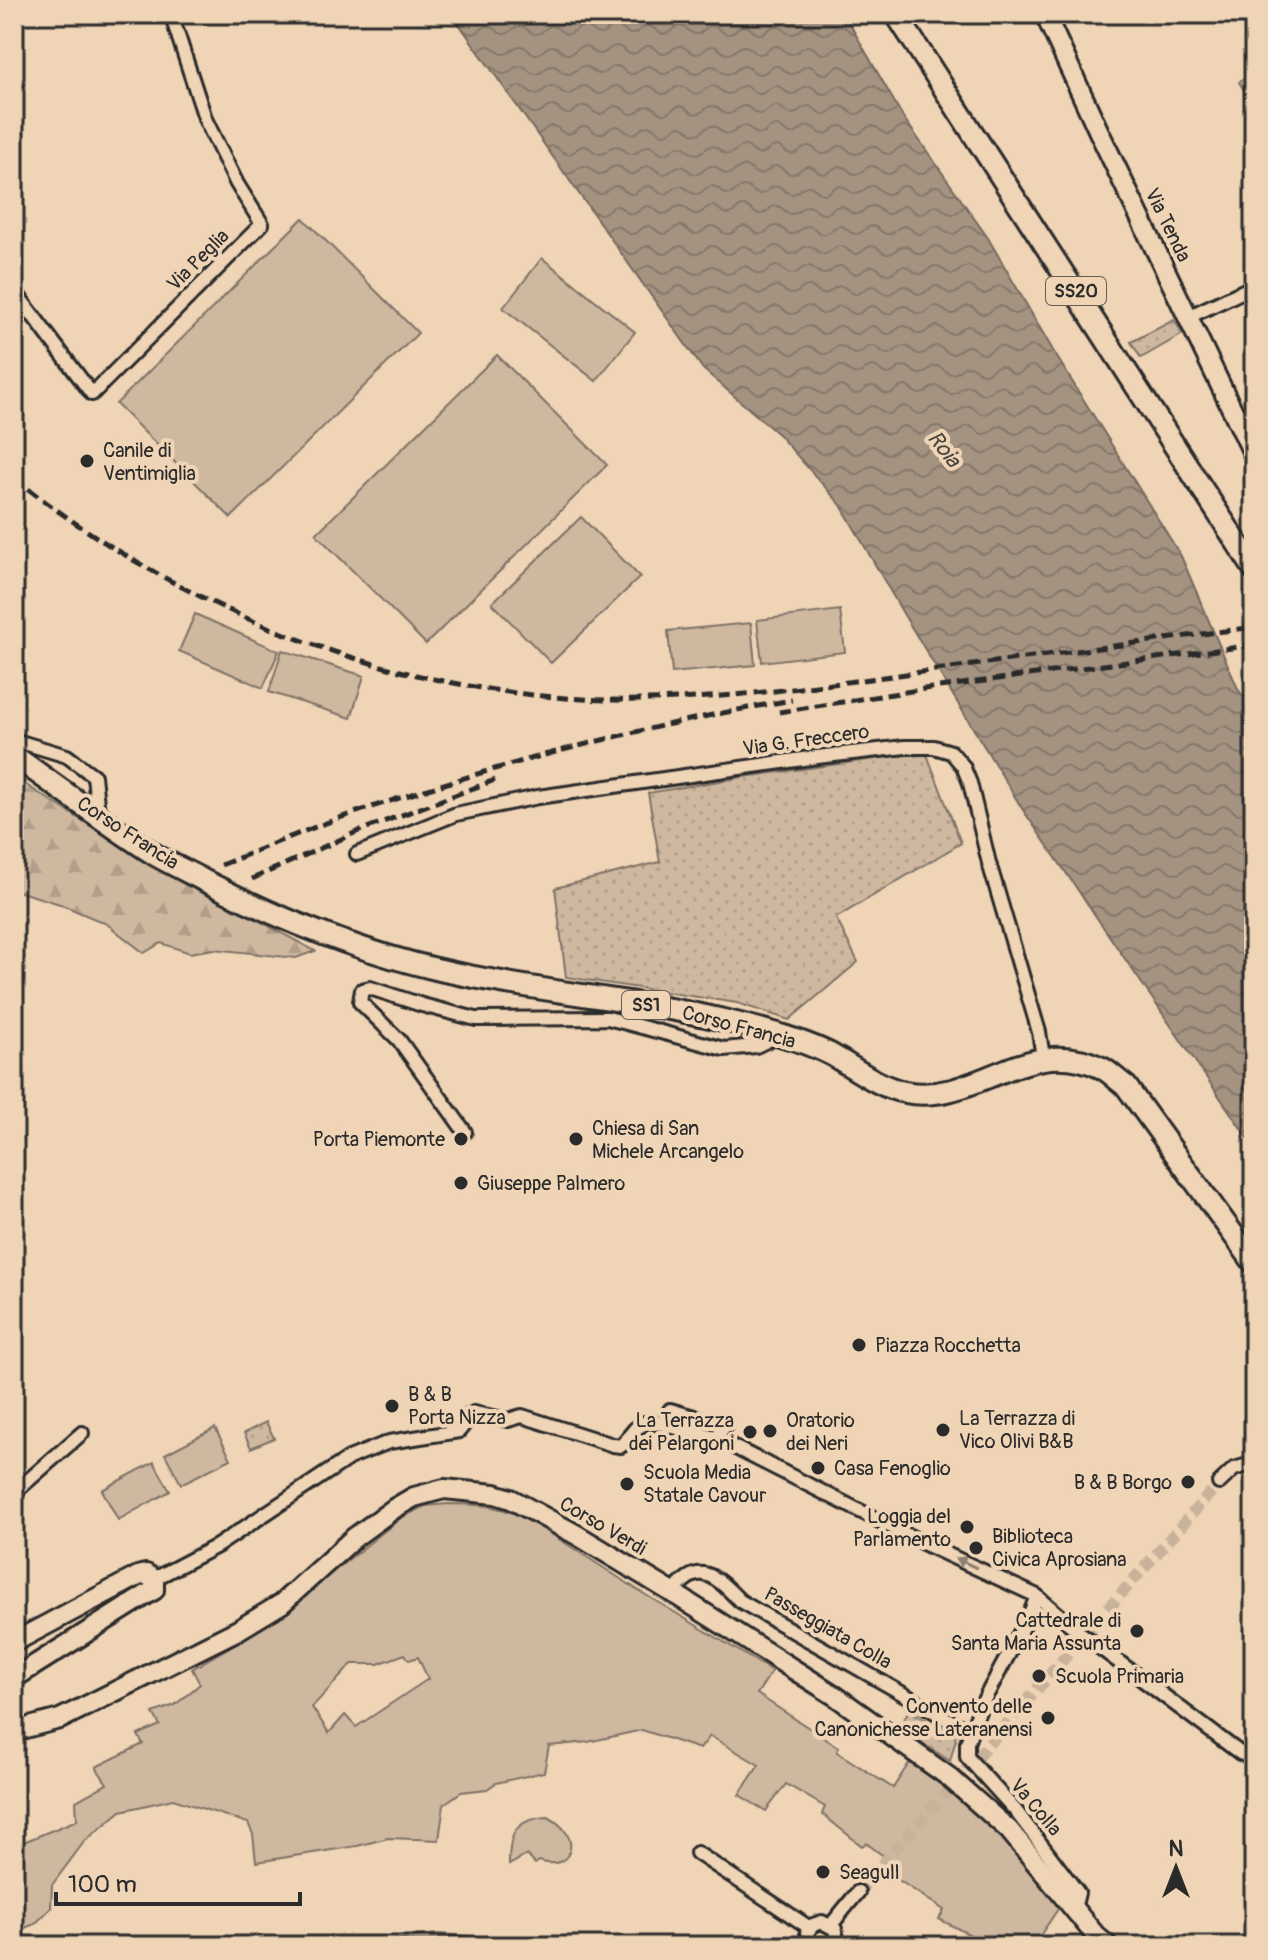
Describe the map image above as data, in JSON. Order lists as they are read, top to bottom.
{
  "streets": {
    "main road": [
      "Via Tenda",
      "SS20",
      "Corso Francia",
      "SS1",
      "Corso Verdi"
    ],
    "street": [
      "Via Peglia",
      "Via G. Freccero",
      "Passeggiata Colla",
      "Va Colla"
    ]
  },
  "crossings": [
    ["Via G. Freccero", "Corso Francia"],
    ["Corso Francia", "SS1"],
    ["Corso Verdi", "Passeggiata Colla"],
    ["Corso Verdi", "Va Colla"],
    ["Passeggiata Colla", "Va Colla"]
  ],
  "water": ["Roia"],
  "places": [
    "Canile di Ventimiglia",
    "Porta Piemonte",
    "Chiesa di San Michele Arcangelo",
    "Giuseppe Palmero",
    "Piazza Rocchetta",
    "B & B Porta Nizza",
    "La Terrazza di Vico Olivi B&B",
    "Oratorio dei Neri",
    "La Terrazza dei Pelargoni",
    "Casa Fenoglio",
    "B & B Borgo",
    "Scuola Media Statale Cavour",
    "Loggia del Parlamento",
    "Biblioteca Civica Aprosiana",
    "Cattedrale di Santa Maria Assunta",
    "Scuola Primaria",
    "Convento delle Canonichesse Lateranensi",
    "Seagull"
  ],
  "scale_bar": "100 m",
  "north": "top"
}
